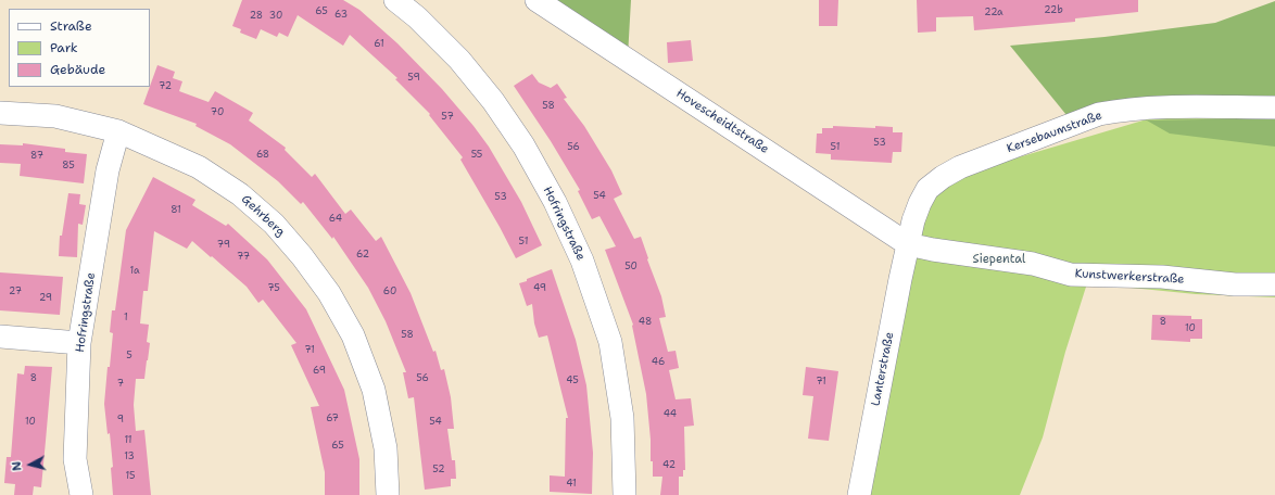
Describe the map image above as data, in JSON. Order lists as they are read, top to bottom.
{
  "streets": {
    "street": [
      "Hovescheidtstraße",
      "Kersebaumstraße",
      "Gehrberg",
      "Hofringstraße",
      "Kunstwerkerstraße",
      "Lanterstraße"
    ]
  },
  "crossings": [
    ["Hovescheidtstraße", "Kersebaumstraße"],
    ["Hovescheidtstraße", "Kunstwerkerstraße"],
    ["Hovescheidtstraße", "Lanterstraße"],
    ["Kersebaumstraße", "Kunstwerkerstraße"],
    ["Kersebaumstraße", "Lanterstraße"],
    ["Gehrberg", "Hofringstraße"],
    ["Kunstwerkerstraße", "Lanterstraße"]
  ],
  "parks": ["Siepental"],
  "house_numbers": [
    "22b",
    "65",
    "22a",
    "63",
    "28",
    "30",
    "61",
    "59",
    "72",
    "58",
    "70",
    "57",
    "53",
    "56",
    "51",
    "68",
    "55",
    "87",
    "85",
    "54",
    "53",
    "81",
    "64",
    "51",
    "79",
    "62",
    "77",
    "50",
    "1a",
    "75",
    "49",
    "27",
    "60",
    "29",
    "1",
    "48",
    "8",
    "10",
    "58",
    "71",
    "5",
    "46",
    "69",
    "8",
    "56",
    "45",
    "71",
    "7",
    "44",
    "67",
    "9",
    "10",
    "54",
    "11",
    "65",
    "13",
    "42",
    "52",
    "15",
    "41"
  ],
  "legend": ["Straße", "Park", "Gebäude"],
  "north": "left"
}
